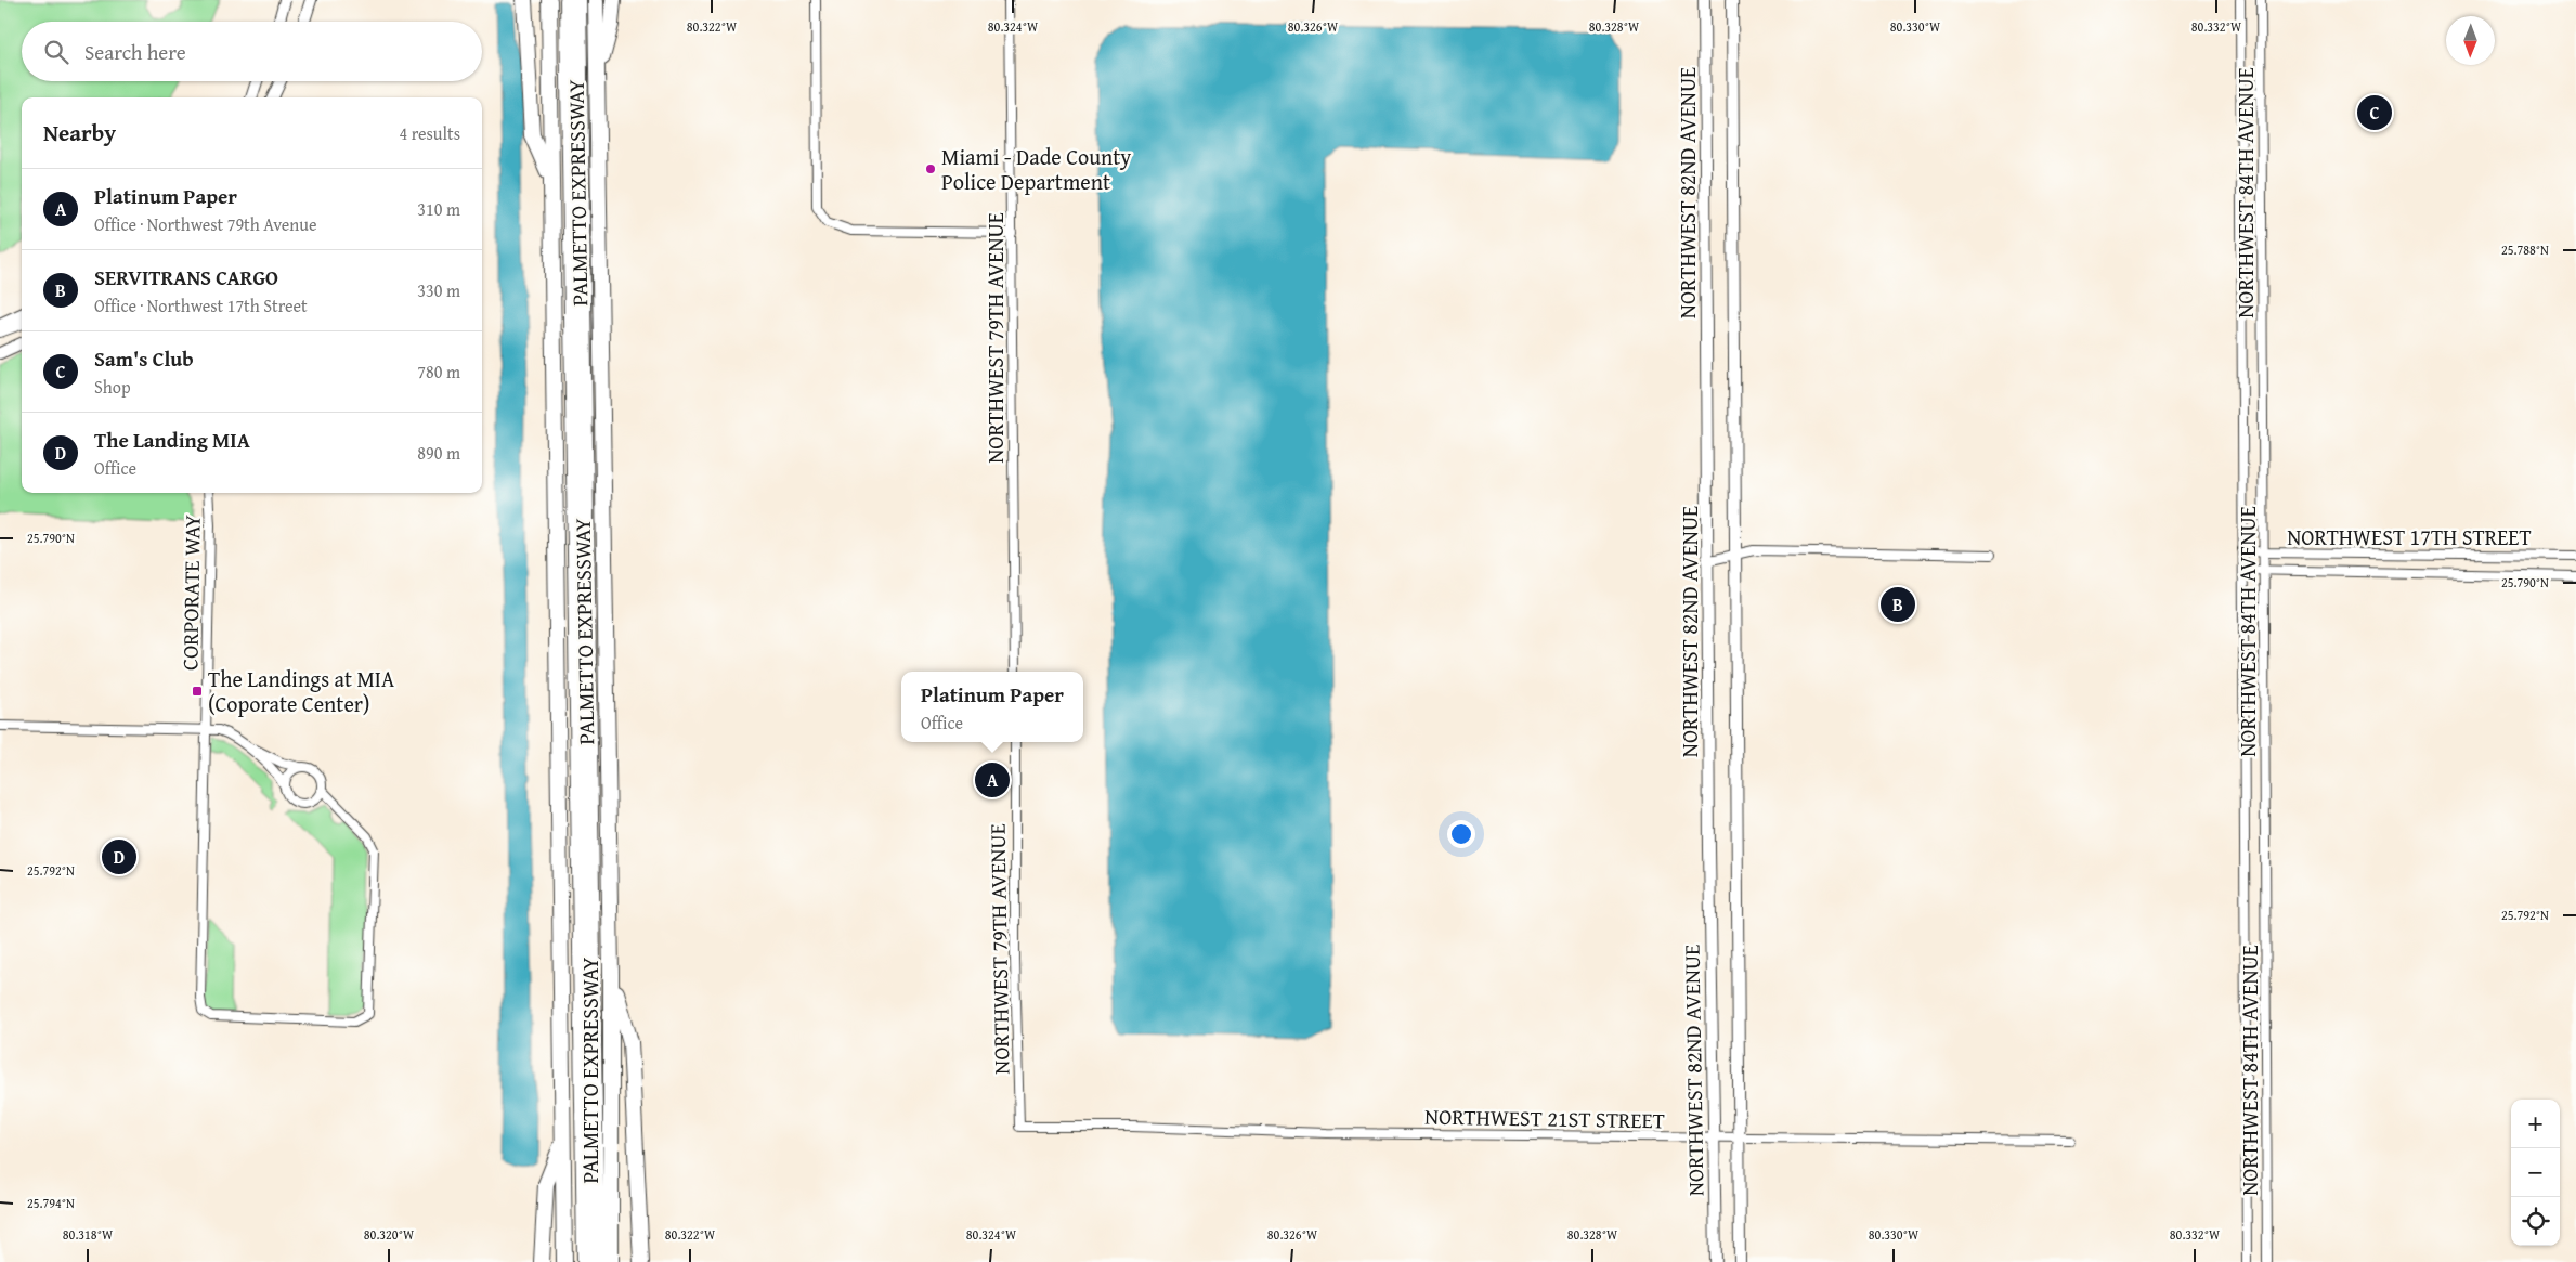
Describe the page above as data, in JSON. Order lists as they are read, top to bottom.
{
  "streets": {
    "highway": ["PALMETTO EXPRESSWAY"],
    "street": [
      "NORTHWEST 82ND AVENUE",
      "NORTHWEST 84TH AVENUE",
      "NORTHWEST 79TH AVENUE",
      "NORTHWEST 17TH STREET",
      "CORPORATE WAY",
      "NORTHWEST 21ST STREET"
    ]
  },
  "crossings": [
    ["NORTHWEST 82ND AVENUE", "NORTHWEST 21ST STREET"],
    ["NORTHWEST 84TH AVENUE", "NORTHWEST 17TH STREET"],
    ["NORTHWEST 79TH AVENUE", "NORTHWEST 21ST STREET"]
  ],
  "places": {
    "other": ["Miami - Dade County Police Department"],
    "transit": ["The Landings at MIA (Coporate Center)"]
  },
  "north": "bottom",
  "page": {
    "search": "Search here",
    "pins": [
      "C",
      "B",
      "A",
      "D"
    ],
    "heading": ["Nearby", "4 results"],
    "list": [
      {
        "mark": "A",
        "name": "Platinum Paper",
        "note": "Office · Northwest 79th Avenue",
        "value": "310 m"
      },
      {
        "mark": "B",
        "name": "SERVITRANS CARGO",
        "note": "Office · Northwest 17th Street",
        "value": "330 m"
      },
      {
        "mark": "C",
        "name": "Sam's Club",
        "note": "Shop",
        "value": "780 m"
      },
      {
        "mark": "D",
        "name": "The Landing MIA",
        "note": "Office",
        "value": "890 m"
      }
    ],
    "popup": ["Platinum Paper", "Office"],
    "map_buttons": ["+", "−"]
  },
  "coordinates": [
    "80.322°W",
    "80.324°W",
    "80.326°W",
    "80.328°W",
    "80.330°W",
    "80.332°W",
    "25.788°N",
    "25.790°N",
    "25.792°N",
    "25.794°N",
    "80.318°W",
    "80.320°W"
  ]
}
